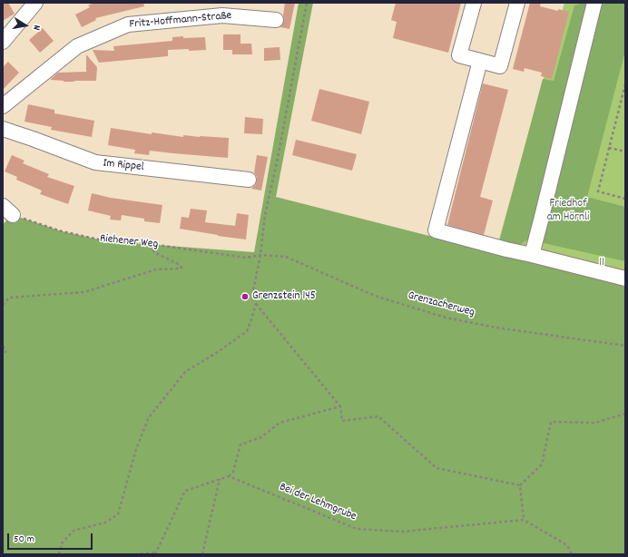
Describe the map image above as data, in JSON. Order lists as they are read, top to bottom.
{
  "streets": {
    "street": ["Fritz-Hoffmann-Straße", "Im Rippel"],
    "path": ["Riehener Weg", "Grenzacherweg", "Bei der Lehmgrube"]
  },
  "crossings": [
    ["Riehener Weg", "Grenzacherweg"]
  ],
  "parks": ["Friedhof am Hörnli", "11"],
  "places": ["Grenzstein 145"],
  "scale_bar": "50 m",
  "north": "right"
}
